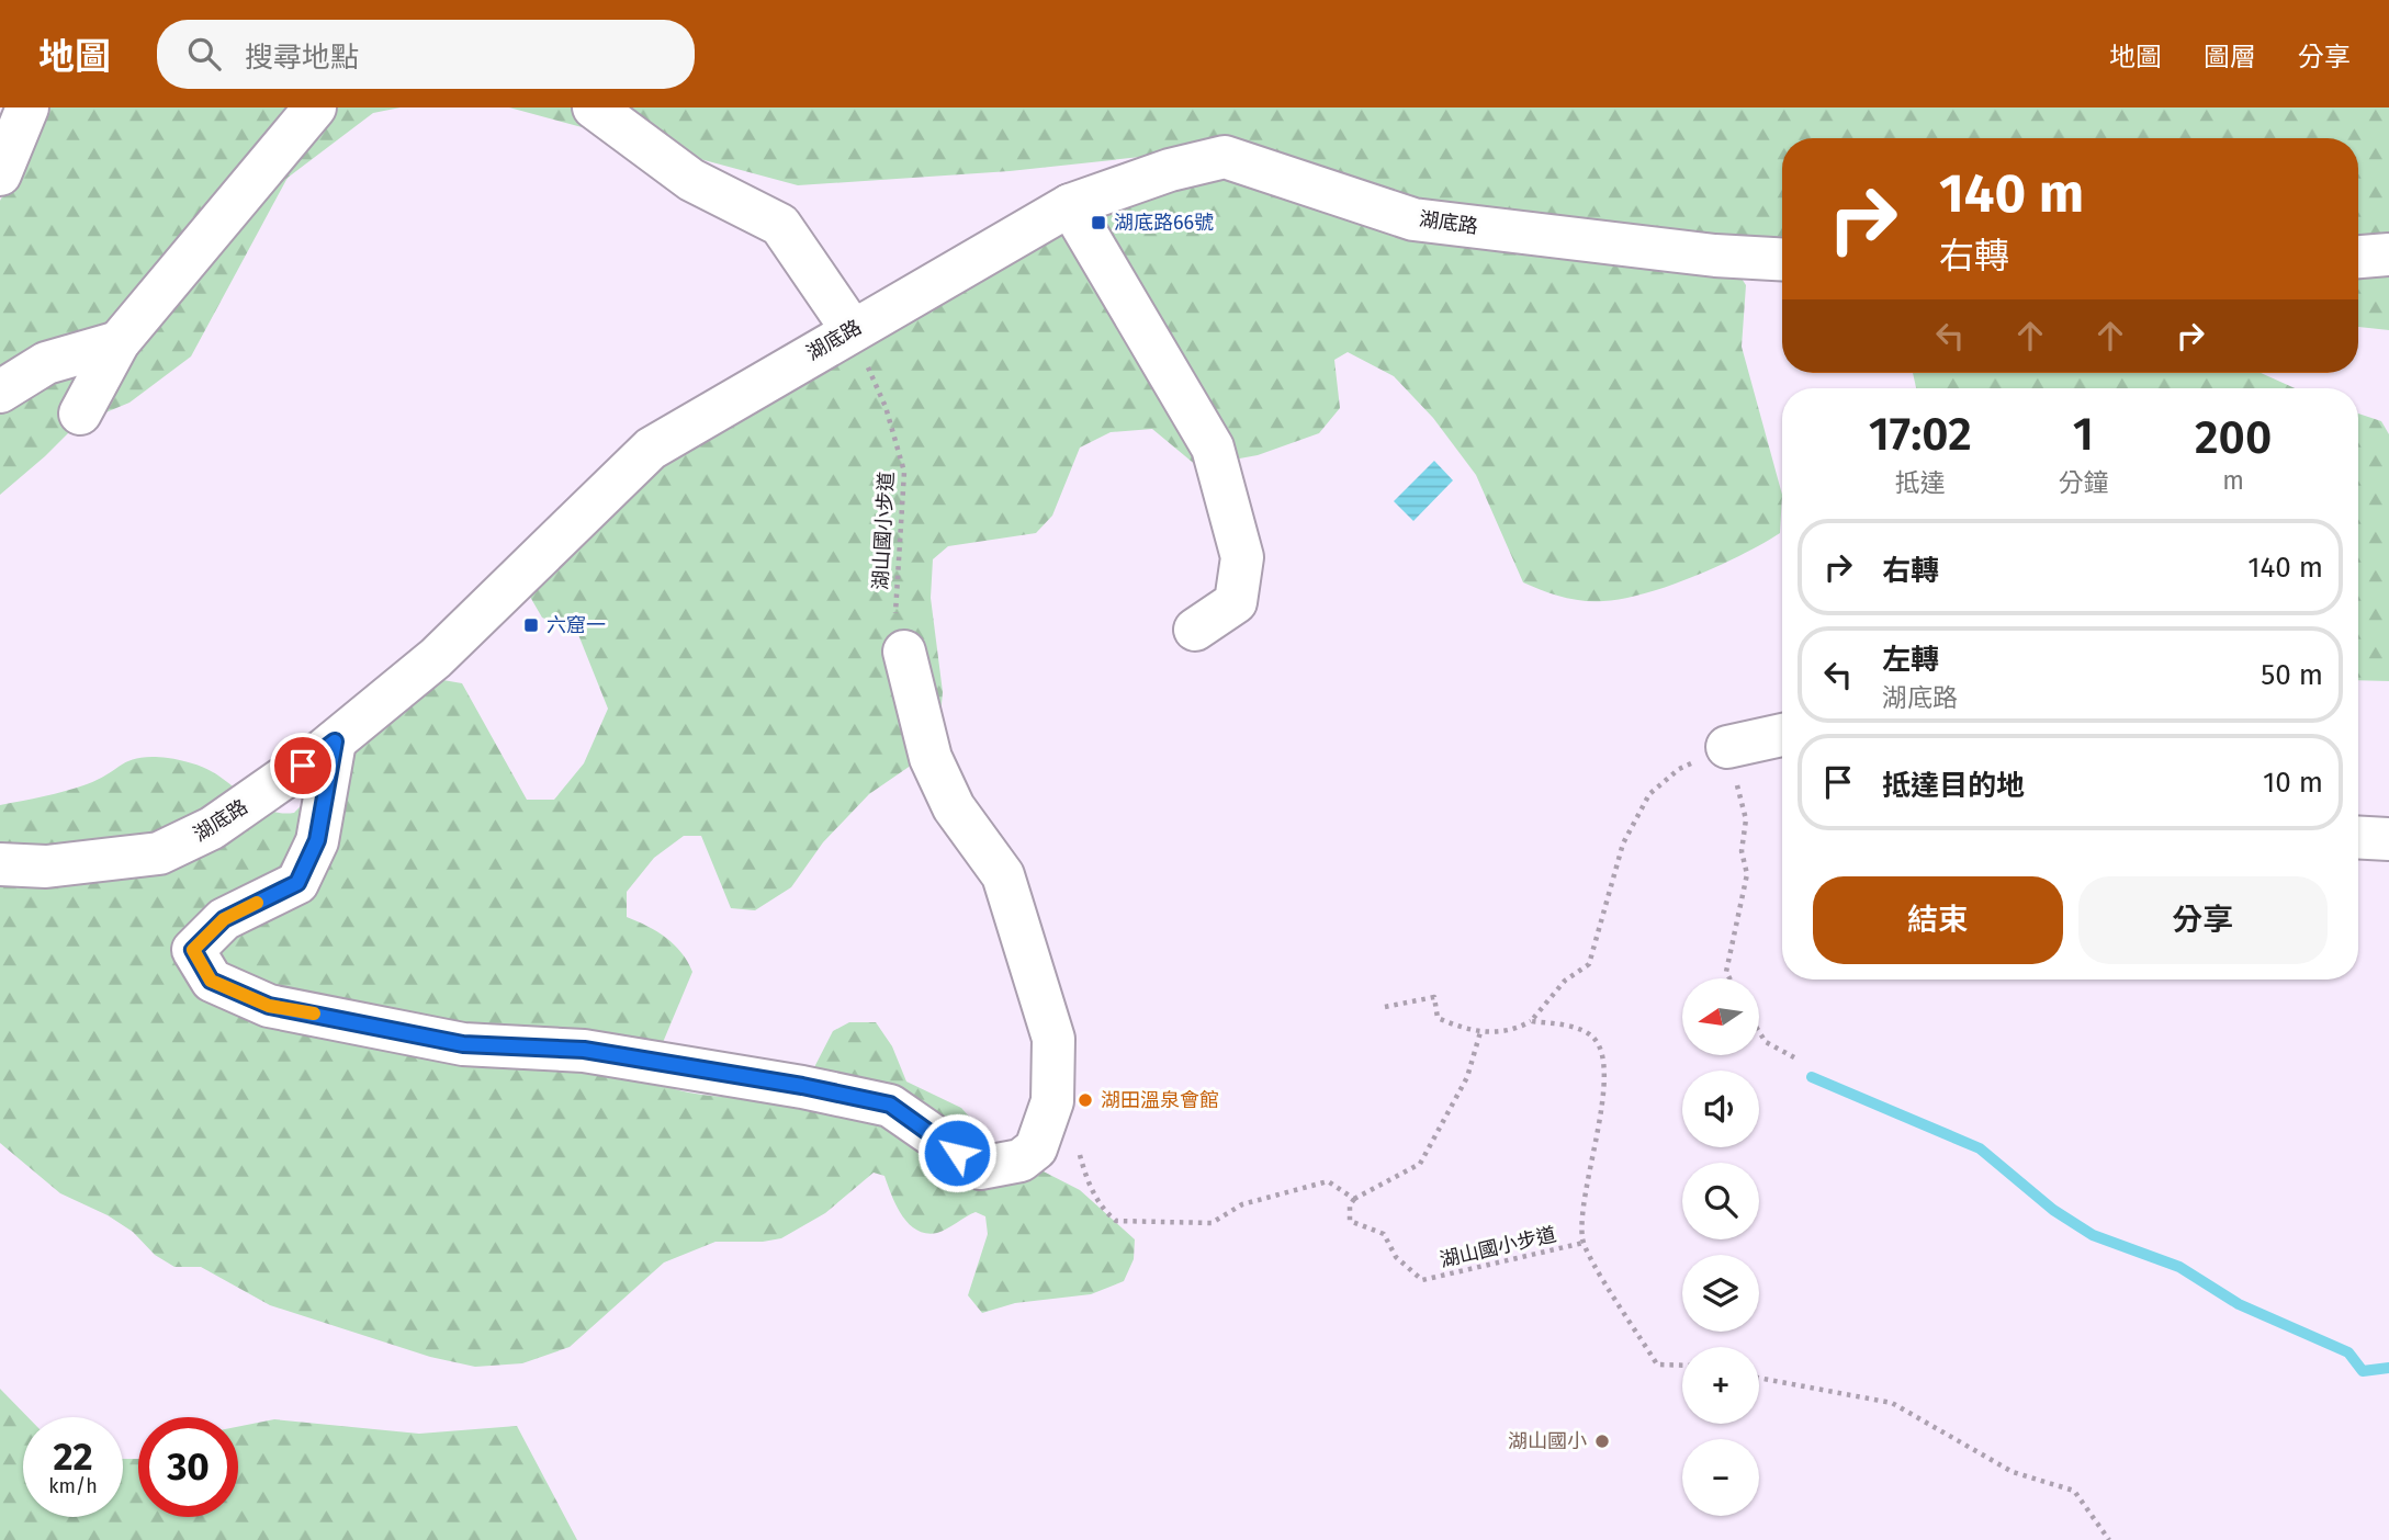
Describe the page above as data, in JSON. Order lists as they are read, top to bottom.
{
  "streets": {
    "street": ["湖底路"],
    "path": ["湖山國小步道"]
  },
  "crossings": [
    ["湖底路", "湖山國小步道"]
  ],
  "places": {
    "transit": ["湖底路66號", "六窟一"],
    "other": ["湖田溫泉會館", "湖山國小"]
  },
  "north": "left",
  "page": {
    "header": "地圖",
    "search": "搜尋地點",
    "nav": ["地圖", "圖層", "分享"],
    "turn": ["140 m", "右轉"],
    "eta": [
      "17:02",
      "抵達",
      "1",
      "分鐘",
      "200",
      "m"
    ],
    "list": [
      {
        "name": "右轉",
        "value": "140 m"
      },
      {
        "name": "左轉",
        "note": "湖底路",
        "value": "50 m"
      },
      {
        "name": "抵達目的地",
        "value": "10 m"
      }
    ],
    "buttons": ["結束", "分享"],
    "map_buttons": ["+", "−"],
    "speed": "22 km/h",
    "limit": "30"
  }
}
